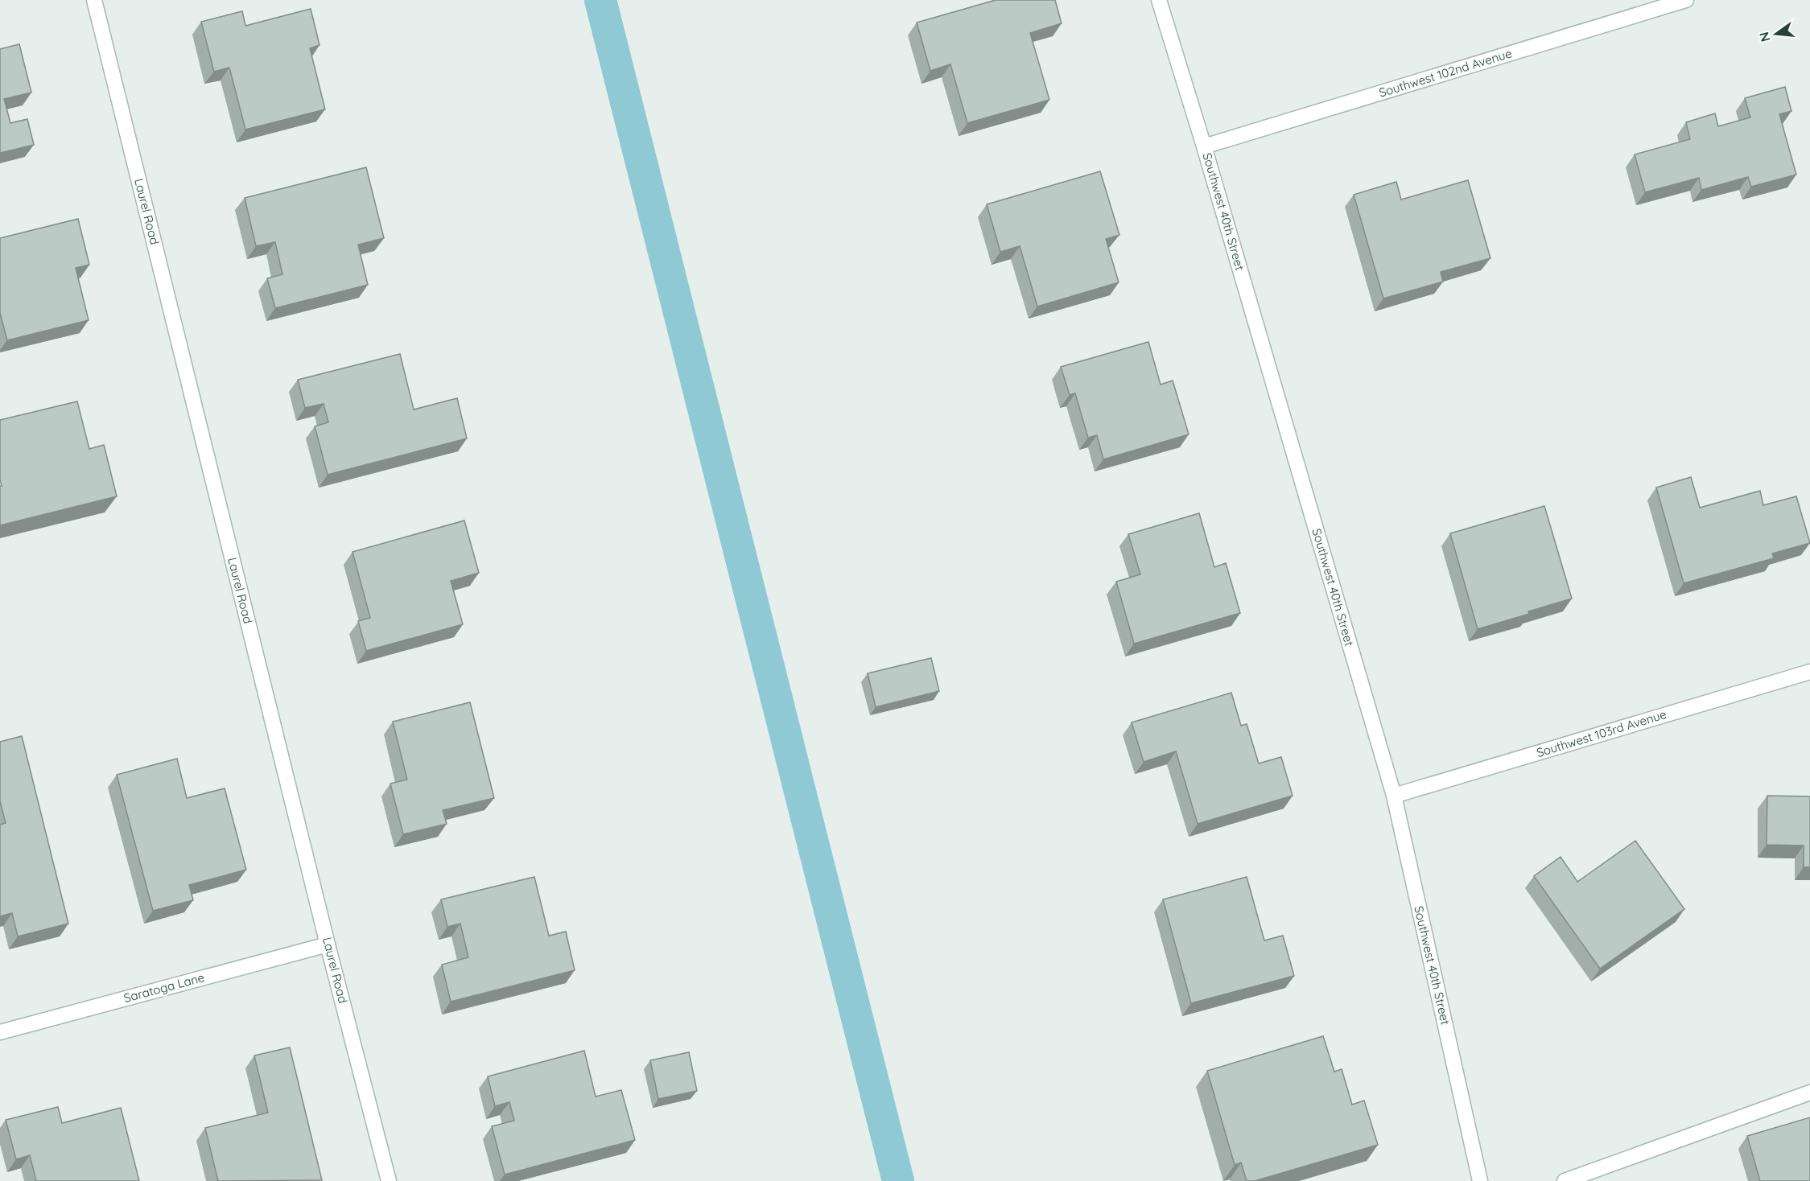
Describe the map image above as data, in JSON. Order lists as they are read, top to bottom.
{
  "streets": {
    "street": [
      "Southwest 102nd Avenue",
      "Laurel Road",
      "Southwest 40th Street",
      "Southwest 103rd Avenue",
      "Saratoga Lane"
    ]
  },
  "crossings": [
    ["Southwest 102nd Avenue", "Southwest 40th Street"],
    ["Laurel Road", "Saratoga Lane"],
    ["Southwest 40th Street", "Southwest 103rd Avenue"]
  ],
  "north": "left"
}
